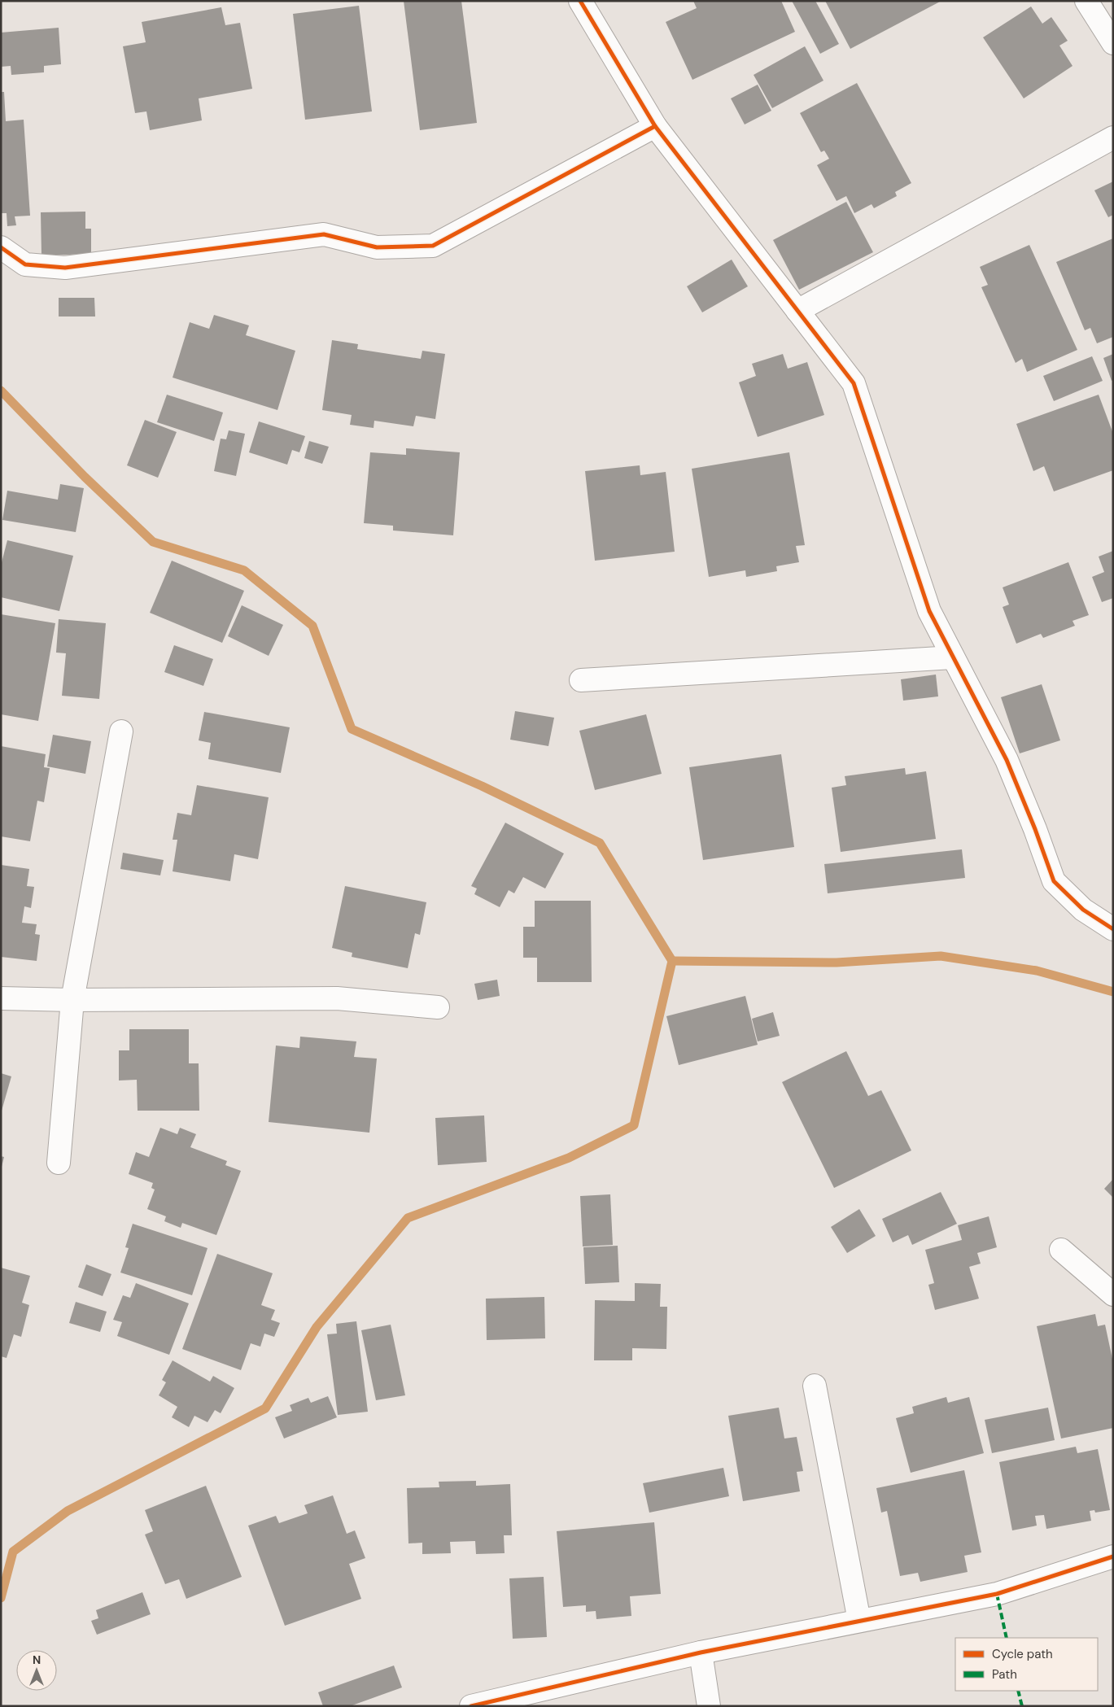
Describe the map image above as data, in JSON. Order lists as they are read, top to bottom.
{
  "legend": ["Cycle path", "Path"],
  "north": "top"
}
